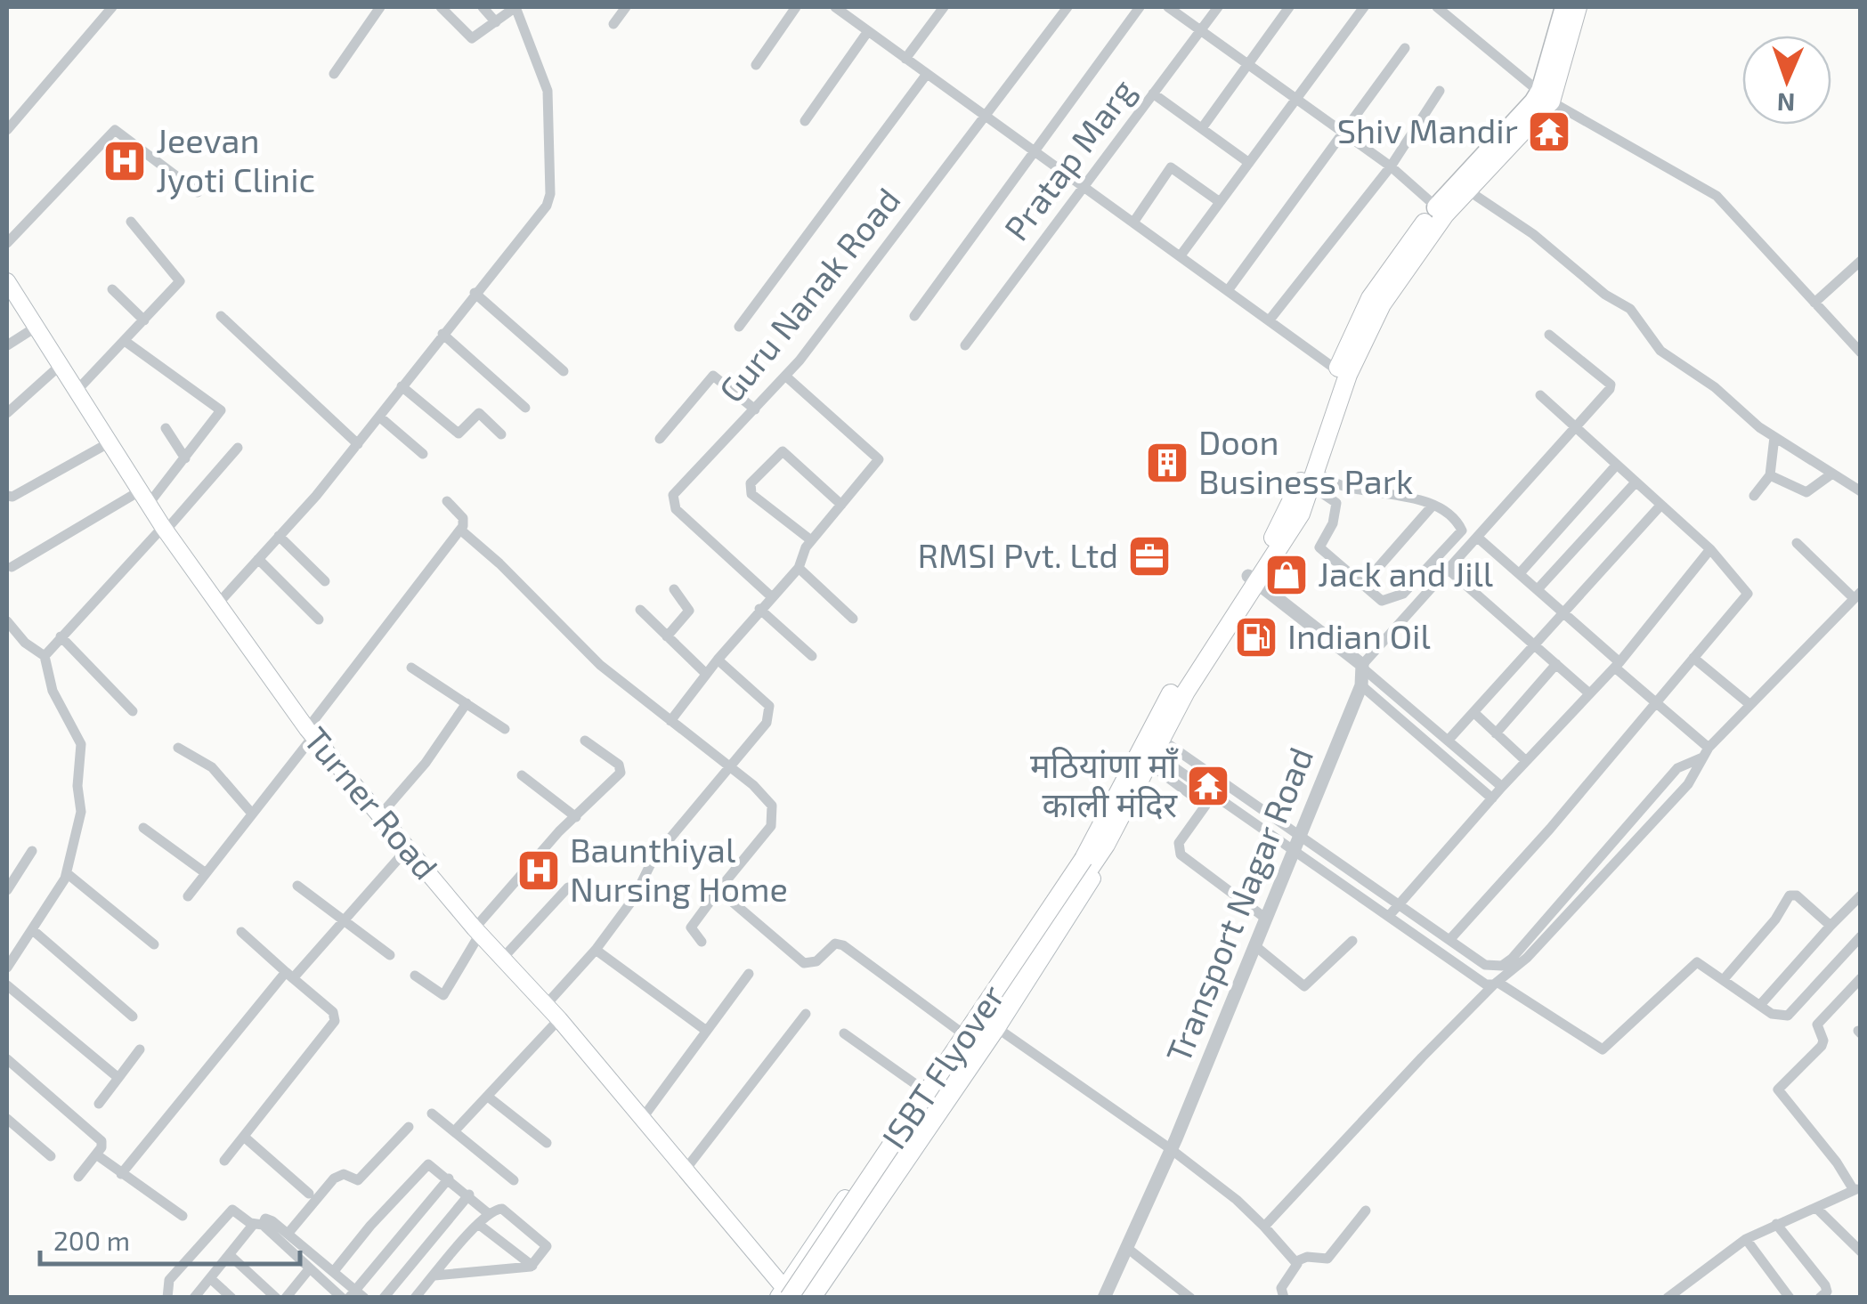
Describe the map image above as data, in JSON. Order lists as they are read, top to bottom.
{
  "streets": {
    "highway": ["ISBT Flyover"],
    "main road": ["Turner Road"],
    "street": ["Pratap Marg", "Guru Nanak Road", "Transport Nagar Road"]
  },
  "crossings": [
    ["Turner Road", "ISBT Flyover"]
  ],
  "places": {
    "temple": ["Shiv Mandir", "मठियांणा माँ काली मंदिर"],
    "hospital": ["Jeevan Jyoti Clinic", "Baunthiyal Nursing Home"],
    "building": ["Doon Business Park"],
    "office": ["RMSI Pvt. Ltd"],
    "shop": ["Jack and Jill"],
    "fuel station": ["Indian Oil"]
  },
  "scale_bar": "200 m",
  "north": "bottom"
}
